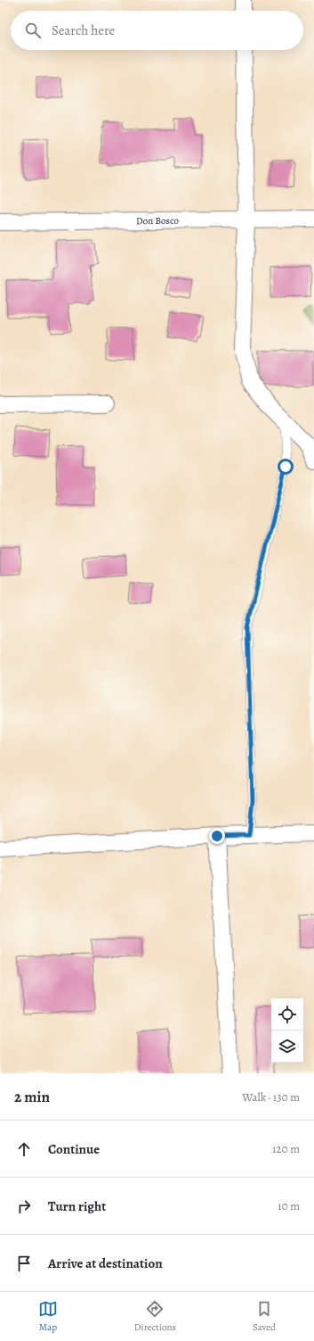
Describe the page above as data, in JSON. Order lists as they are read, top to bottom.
{
  "streets": {
    "street": ["Don Bosco"]
  },
  "page": {
    "search": "Search here",
    "heading": ["2 min", "Walk · 130 m"],
    "list": [
      ["Continue", "120 m"],
      ["Turn right", "10 m"],
      "Arrive at destination"
    ],
    "nav": ["Map", "Directions", "Saved"]
  }
}
